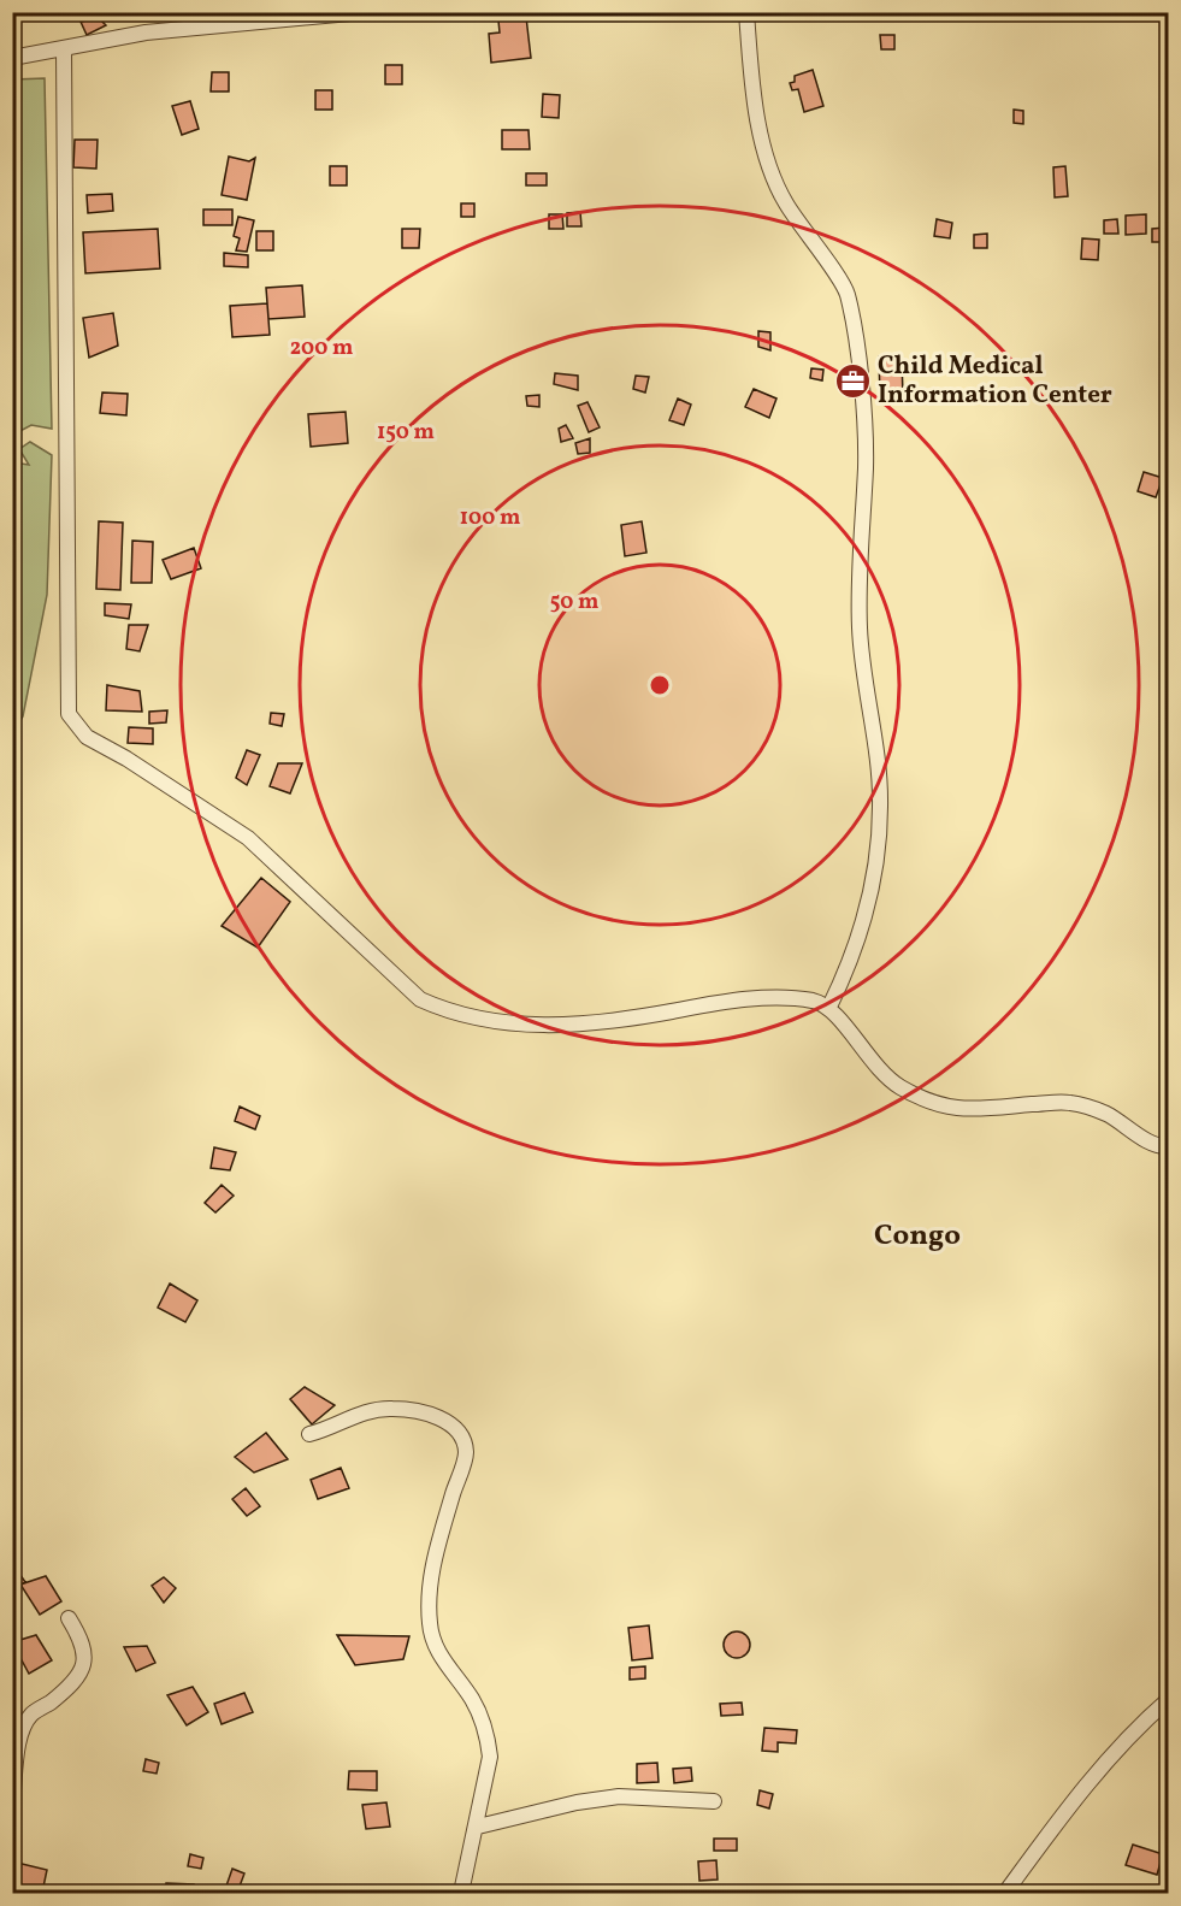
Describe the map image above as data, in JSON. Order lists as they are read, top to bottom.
{
  "districts": ["Congo"],
  "places": {
    "office": ["Child Medical Information Center"]
  },
  "rings": [
    "200 m",
    "150 m",
    "100 m",
    "50 m"
  ]
}
